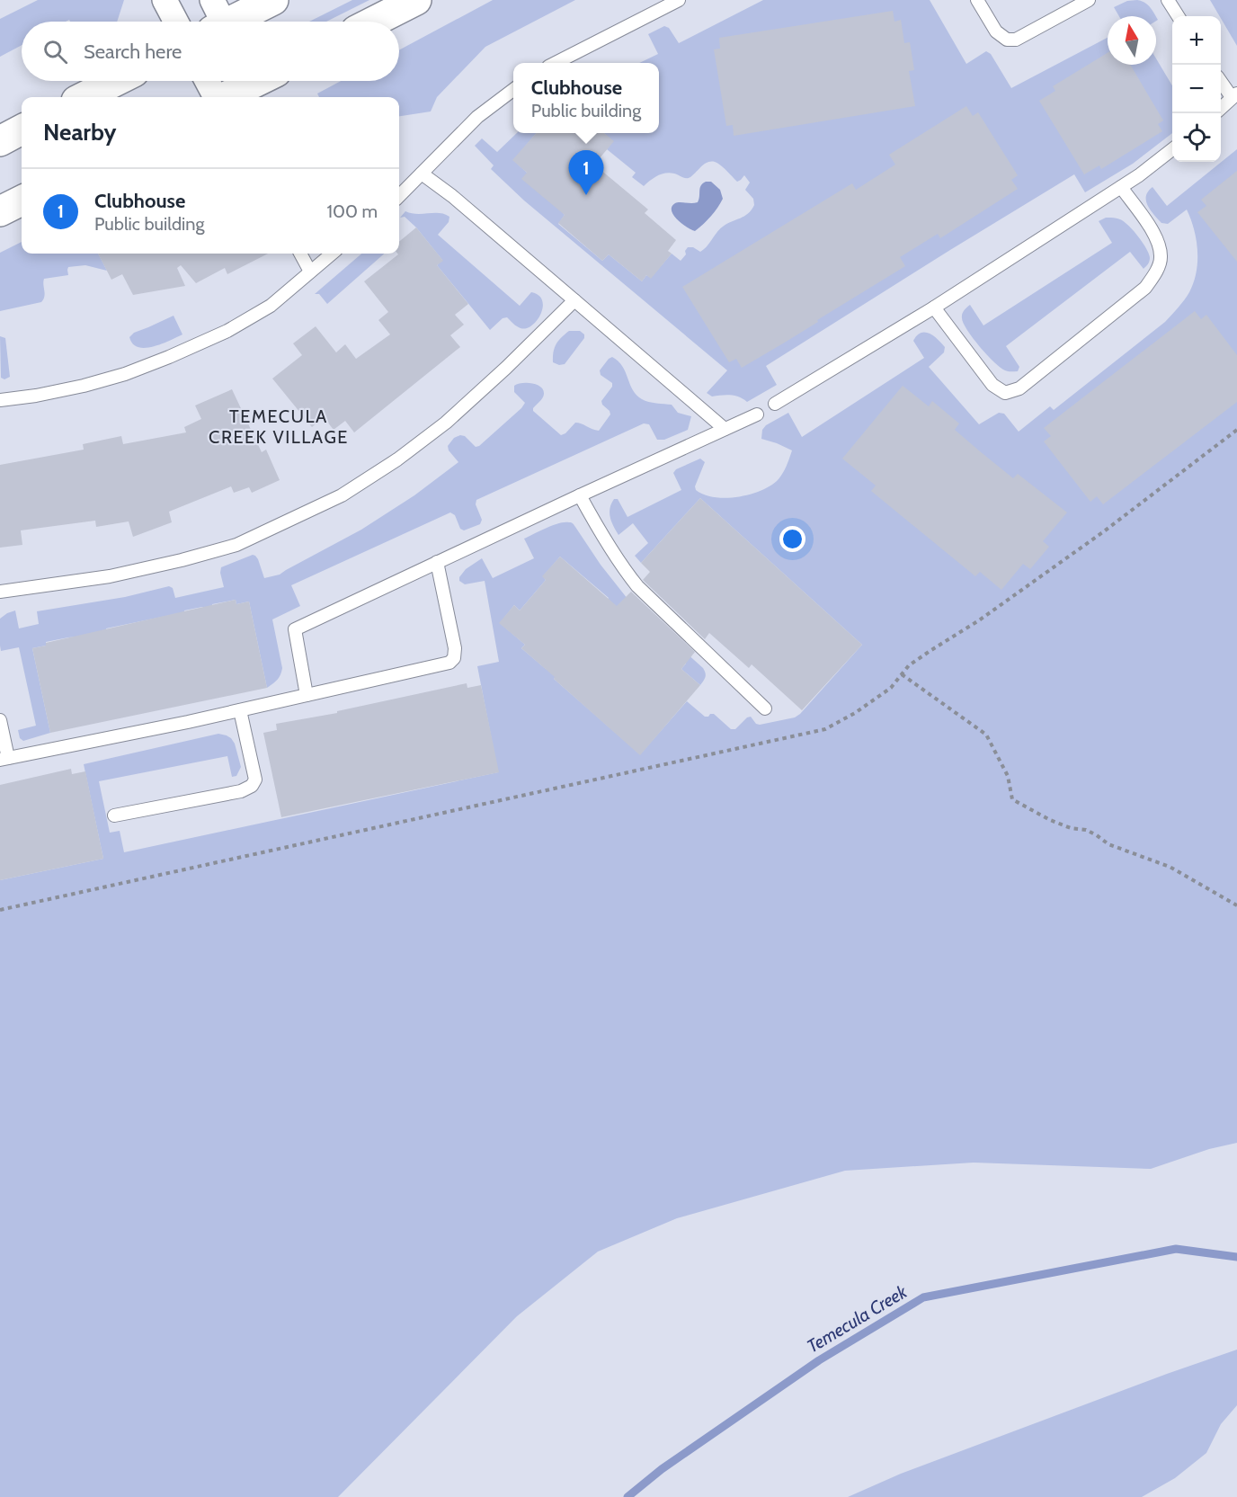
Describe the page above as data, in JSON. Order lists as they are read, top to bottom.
{
  "districts": ["TEMECULA CREEK VILLAGE"],
  "water": ["Temecula Creek"],
  "north": "top",
  "page": {
    "map_buttons": ["+", "−"],
    "search": "Search here",
    "popup": ["Clubhouse", "Public building"],
    "heading": "Nearby",
    "pins": "1",
    "list": [
      {
        "mark": "1",
        "name": "Clubhouse",
        "note": "Public building",
        "value": "100 m"
      }
    ]
  }
}
